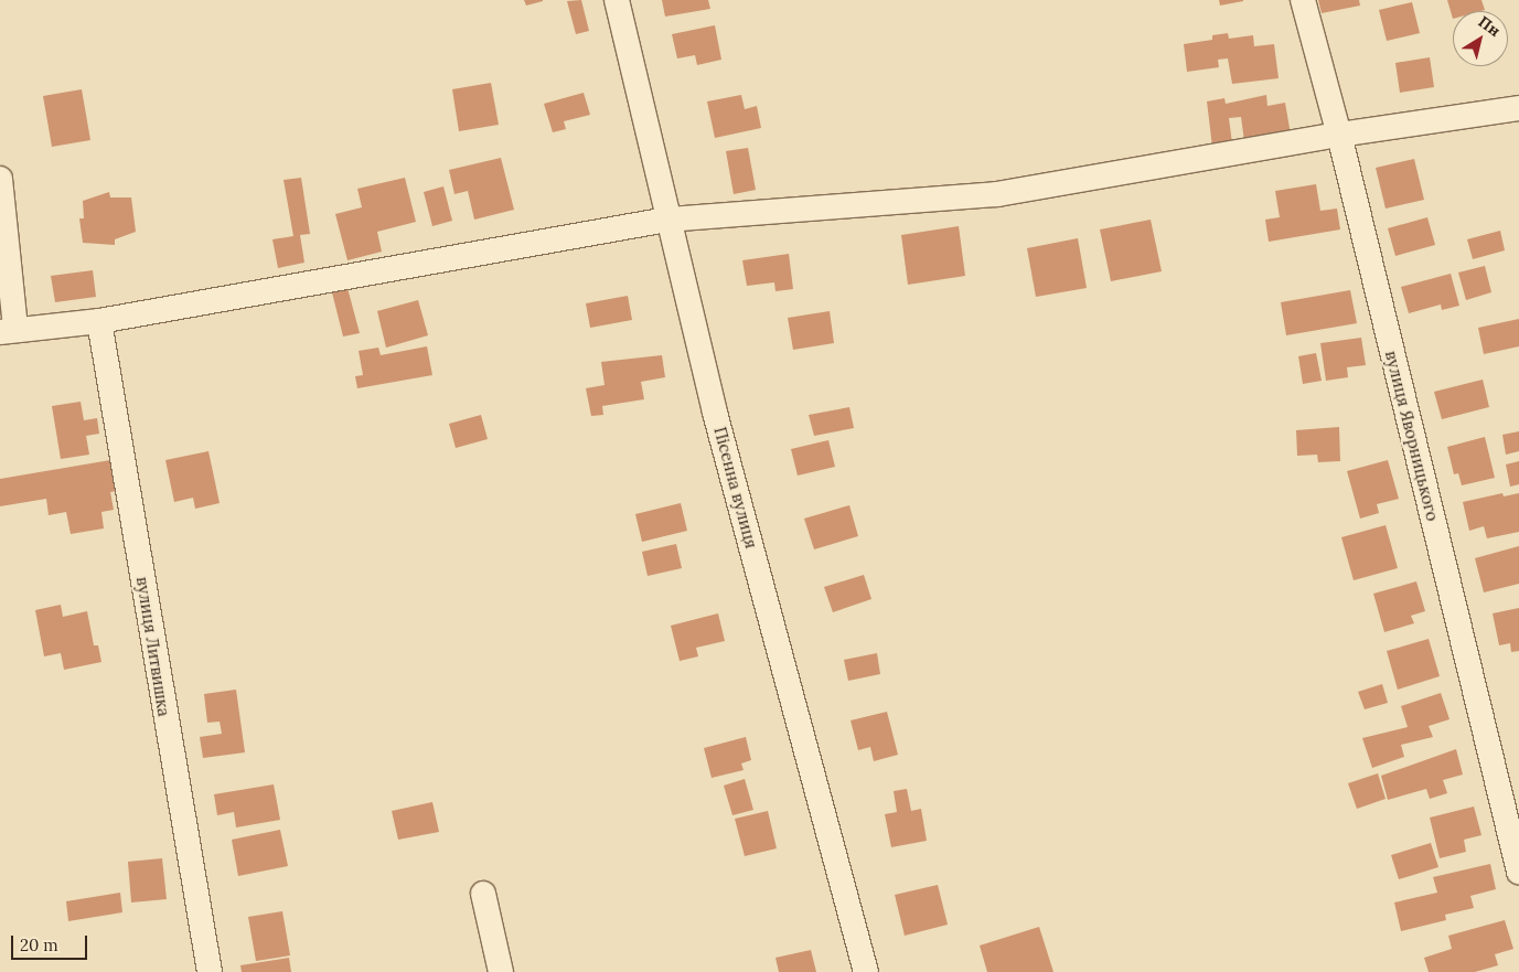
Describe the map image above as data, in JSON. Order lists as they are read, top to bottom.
{
  "streets": {
    "street": ["вулиця Яворницького", "Пісенна вулиця", "вулиця Литвишка"]
  },
  "scale_bar": "20 m",
  "north": "top right"
}
